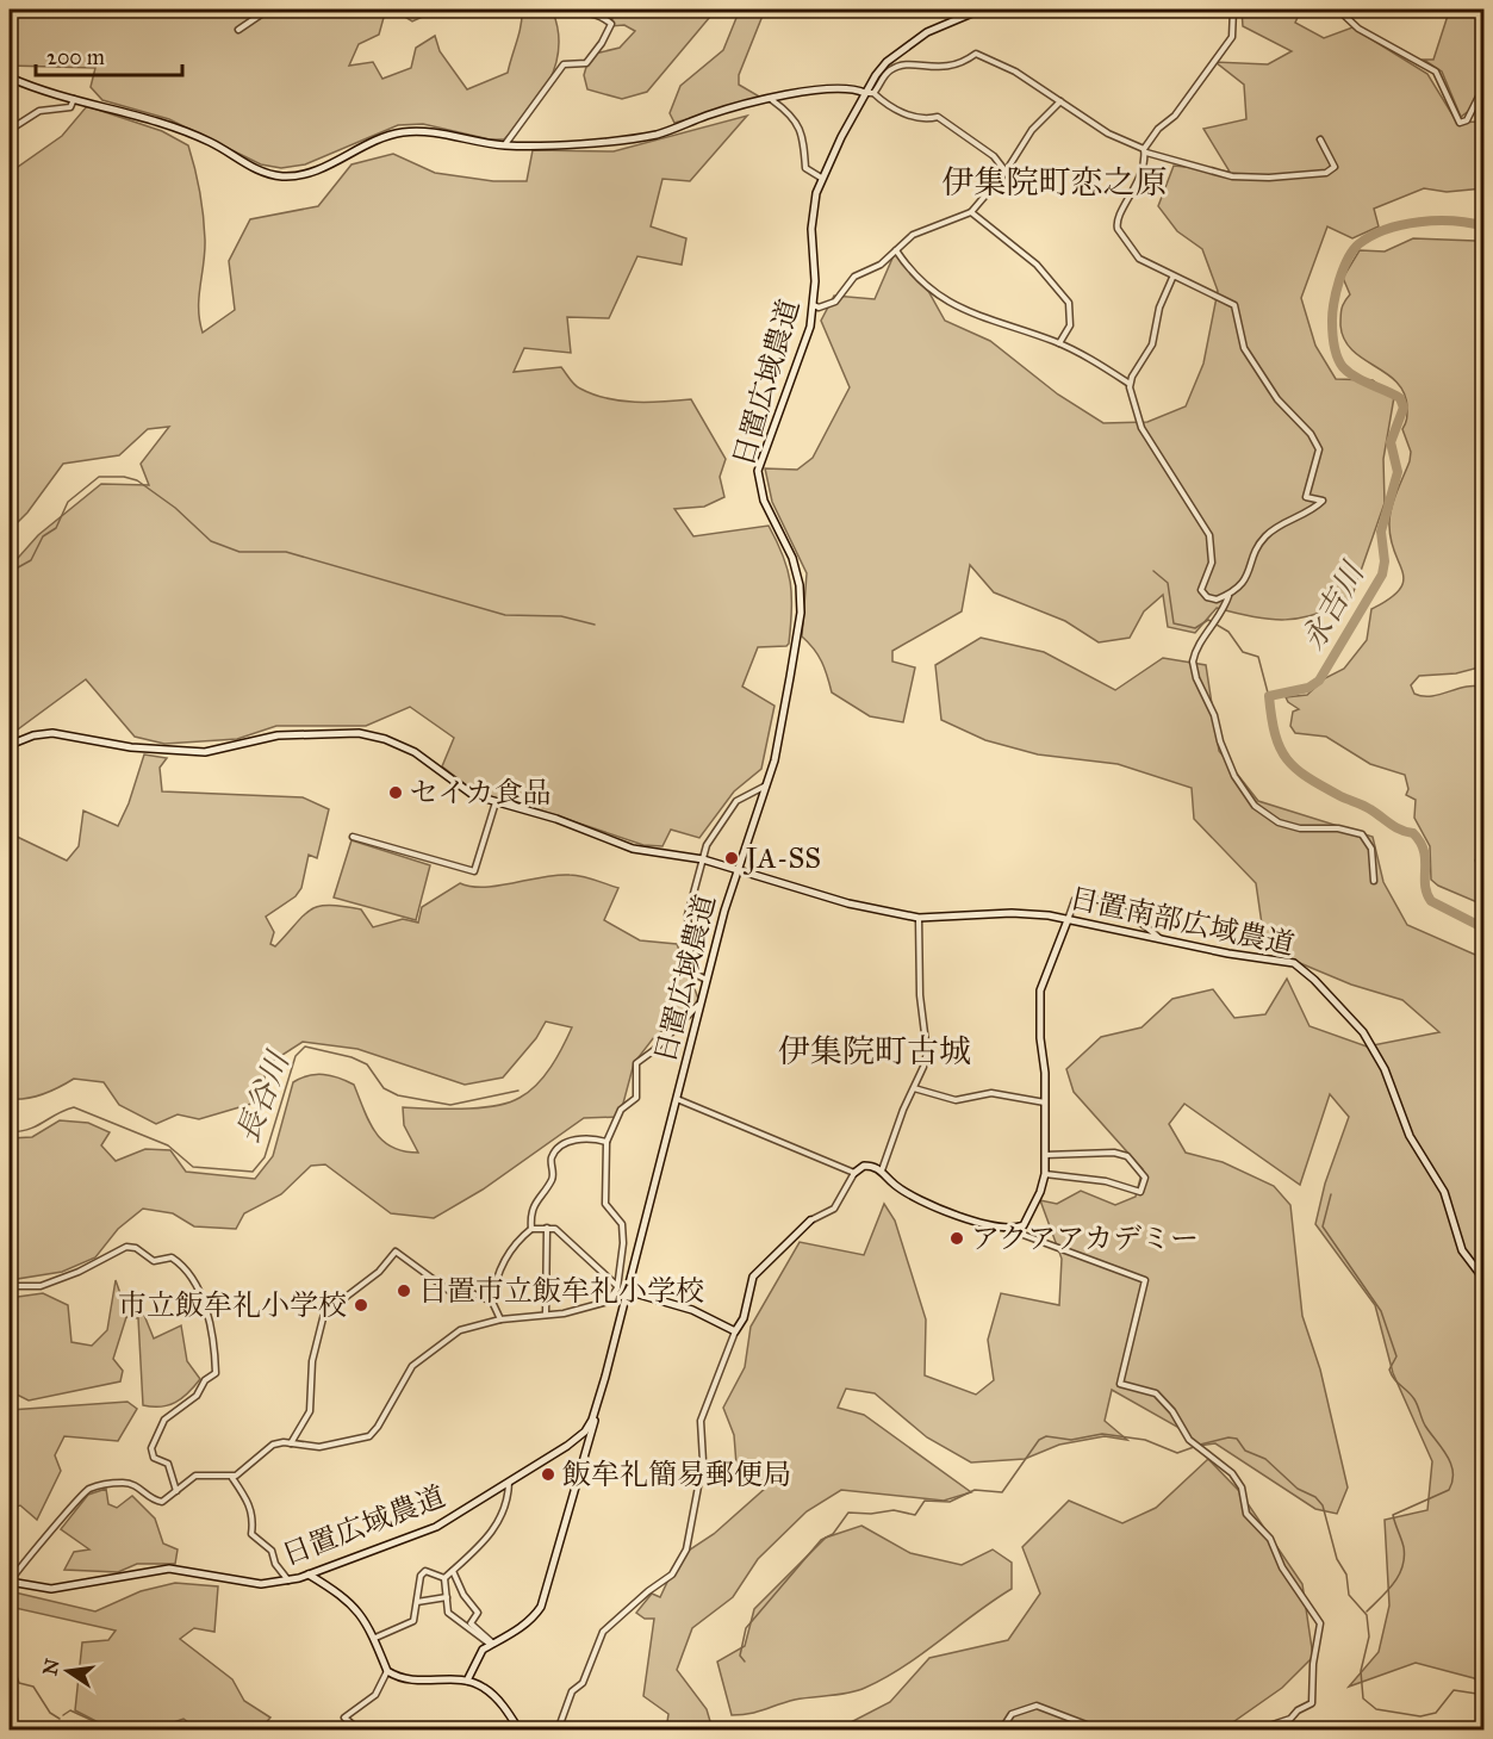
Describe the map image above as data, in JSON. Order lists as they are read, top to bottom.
{
  "streets": {
    "street": ["日置広域農道", "日置南部広域農道"]
  },
  "crossings": [
    ["日置広域農道", "日置南部広域農道"]
  ],
  "districts": ["伊集院町恋之原", "伊集院町古城"],
  "water": ["永吉川", "長谷川"],
  "places": [
    "セイカ食品",
    "JA-SS",
    "アクアアカデミー",
    "日置市立飯牟礼小学校",
    "市立飯牟礼小学校",
    "飯牟礼簡易郵便局"
  ],
  "scale_bar": "200 m",
  "north": "left"
}
